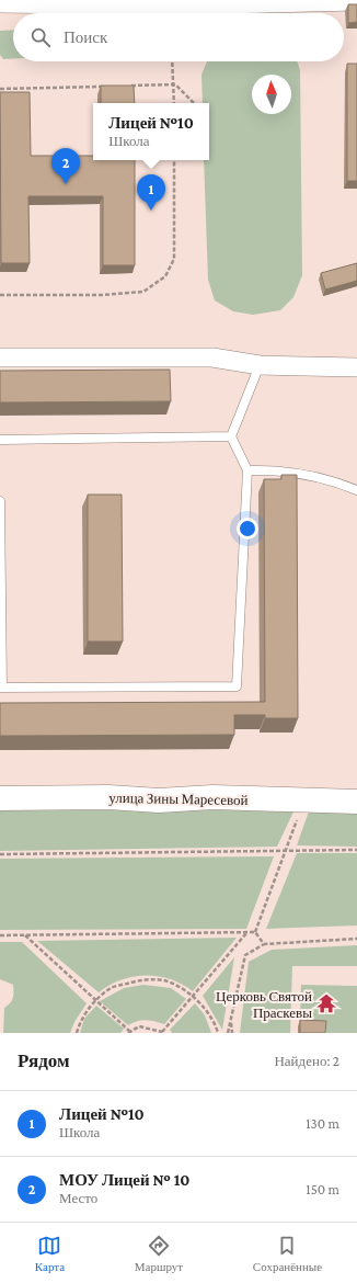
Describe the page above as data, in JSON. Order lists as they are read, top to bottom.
{
  "streets": {
    "main road": ["улица Зины Маресевой"]
  },
  "places": {
    "temple": ["Церковь Святой Праскевы"]
  },
  "north": "top",
  "page": {
    "search": "Поиск",
    "popup": ["Лицей №10", "Школа"],
    "pins": ["2", "1"],
    "heading": ["Рядом", "Найдено: 2"],
    "list": [
      {
        "mark": "1",
        "name": "Лицей №10",
        "note": "Школа",
        "value": "130 m"
      },
      {
        "mark": "2",
        "name": "МОУ Лицей № 10",
        "note": "Место",
        "value": "150 m"
      }
    ],
    "nav": ["Карта", "Маршрут", "Сохранённые"]
  }
}
